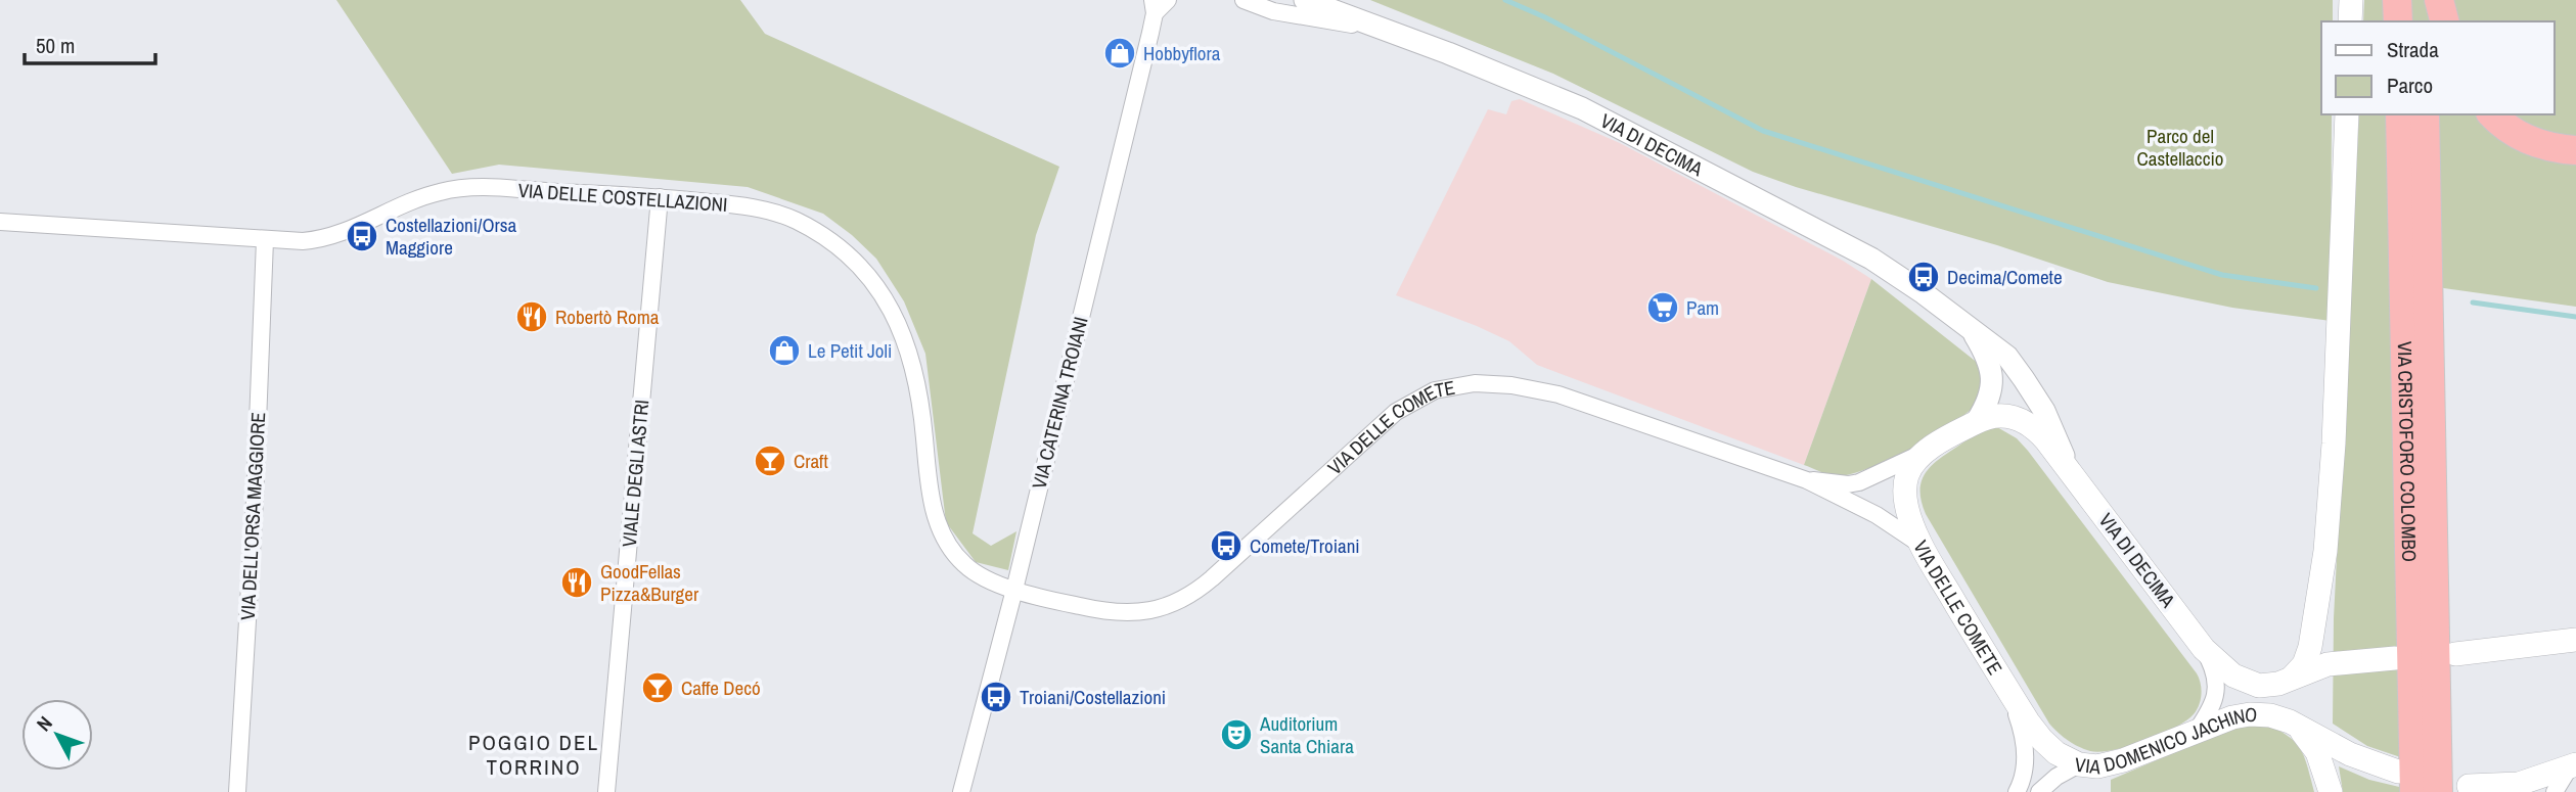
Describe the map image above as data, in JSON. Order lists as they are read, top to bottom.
{
  "streets": {
    "highway": ["VIA CRISTOFORO COLOMBO"],
    "main road": ["VIA DI DECIMA", "VIA DELLE COMETE", "VIA DOMENICO JACHINO"],
    "street": [
      "VIA DELLE COSTELLAZIONI",
      "VIA CATERINA TROIANI",
      "VIALE DEGLI ASTRI",
      "VIA DELL'ORSA MAGGIORE"
    ]
  },
  "crossings": [
    ["VIA DI DECIMA", "VIA DOMENICO JACHINO"],
    ["VIA DELLE COSTELLAZIONI", "VIA CATERINA TROIANI"],
    ["VIA DELLE COSTELLAZIONI", "VIA DELLE COMETE"],
    ["VIA DELLE COSTELLAZIONI", "VIALE DEGLI ASTRI"],
    ["VIA DELLE COSTELLAZIONI", "VIA DELL'ORSA MAGGIORE"],
    ["VIA CATERINA TROIANI", "VIA DELLE COMETE"],
    ["VIA DELLE COMETE", "VIA DOMENICO JACHINO"],
    ["VIA CRISTOFORO COLOMBO", "VIA DOMENICO JACHINO"]
  ],
  "districts": ["POGGIO DEL TORRINO"],
  "parks": ["Parco del Castellaccio"],
  "places": {
    "shop": ["Hobbyflora", "Le Petit Joli"],
    "bus stop": [
      "Costellazioni/Orsa Maggiore",
      "Decima/Comete",
      "Comete/Troiani",
      "Troiani/Costellazioni"
    ],
    "supermarket": ["Pam"],
    "restaurant": ["Robertò Roma", "GoodFellas Pizza&Burger"],
    "bar": ["Craft", "Caffe Decó"],
    "theatre": ["Auditorium Santa Chiara"]
  },
  "legend": ["Strada", "Parco"],
  "scale_bar": "50 m",
  "north": "top left"
}
